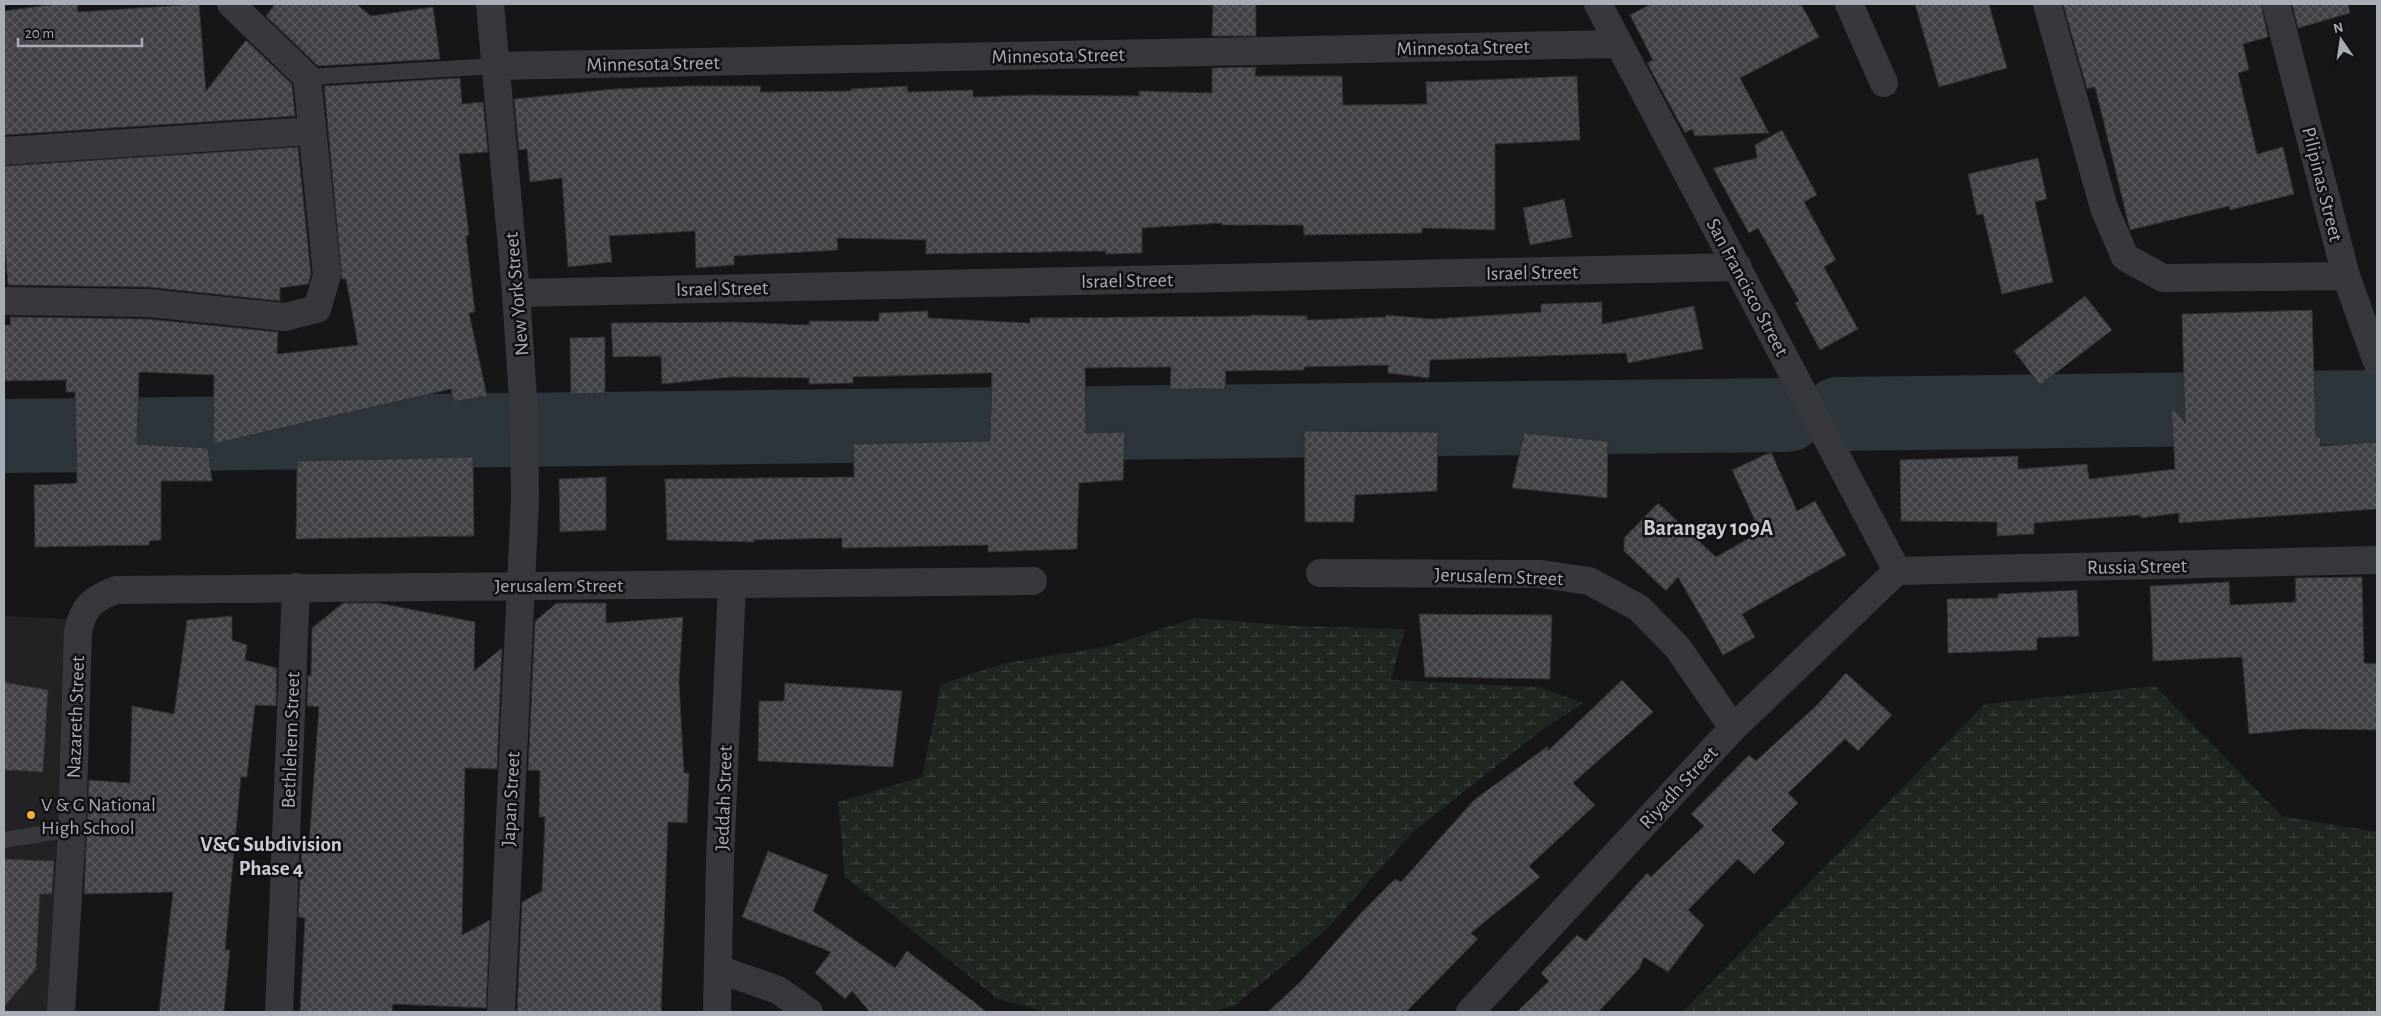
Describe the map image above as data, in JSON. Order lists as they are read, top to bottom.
{
  "streets": {
    "street": [
      "Minnesota Street",
      "Pilipinas Street",
      "Israel Street",
      "San Francisco Street",
      "New York Street",
      "Russia Street",
      "Jerusalem Street",
      "Nazareth Street",
      "Bethlehem Street",
      "Riyadh Street",
      "Jeddah Street",
      "Japan Street"
    ]
  },
  "crossings": [
    ["Minnesota Street", "San Francisco Street"],
    ["Minnesota Street", "New York Street"],
    ["Israel Street", "San Francisco Street"],
    ["Israel Street", "New York Street"],
    ["San Francisco Street", "Russia Street"],
    ["San Francisco Street", "Riyadh Street"],
    ["New York Street", "Jerusalem Street"],
    ["New York Street", "Japan Street"],
    ["Russia Street", "Riyadh Street"],
    ["Jerusalem Street", "Nazareth Street"],
    ["Jerusalem Street", "Bethlehem Street"],
    ["Jerusalem Street", "Riyadh Street"],
    ["Jerusalem Street", "Jeddah Street"],
    ["Jerusalem Street", "Japan Street"]
  ],
  "districts": ["Barangay 109A", "V&G Subdivision Phase 4"],
  "places": ["V & G National High School"],
  "scale_bar": "20 m",
  "north": "top"
}
